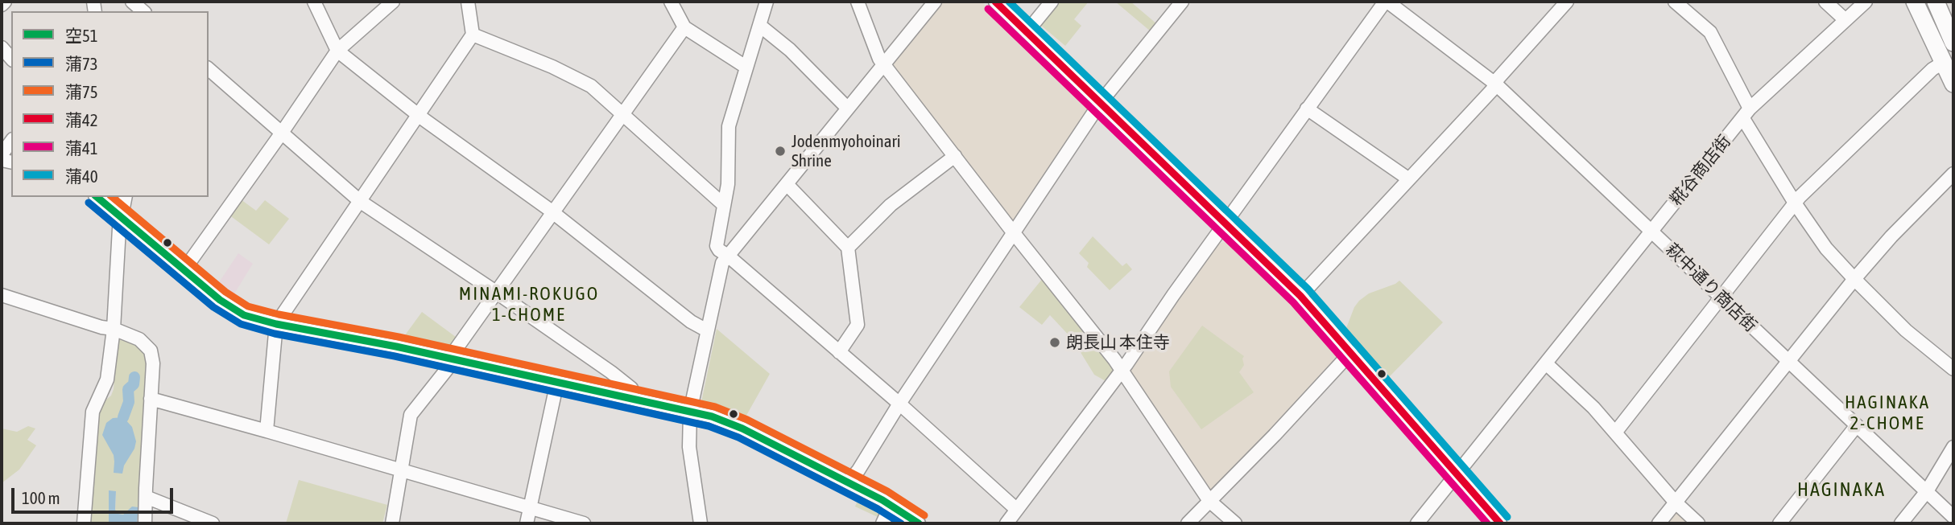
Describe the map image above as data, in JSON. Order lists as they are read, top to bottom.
{
  "streets": {
    "street": ["糀谷商店街", "萩中通り商店街"]
  },
  "crossings": [
    ["糀谷商店街", "萩中通り商店街"]
  ],
  "districts": ["MINAMI-ROKUGO 1-CHOME", "HAGINAKA 2-CHOME", "HAGINAKA"],
  "places": ["Jodenmyohoinari Shrine", "朗長山 本住寺"],
  "lines": [
    "transit line 蒲42",
    "transit line 蒲40",
    "transit line 蒲41",
    "transit line 空51",
    "transit line 蒲75",
    "transit line 蒲73"
  ],
  "legend": [
    "空51",
    "蒲73",
    "蒲75",
    "蒲42",
    "蒲41",
    "蒲40"
  ],
  "scale_bar": "100 m"
}
